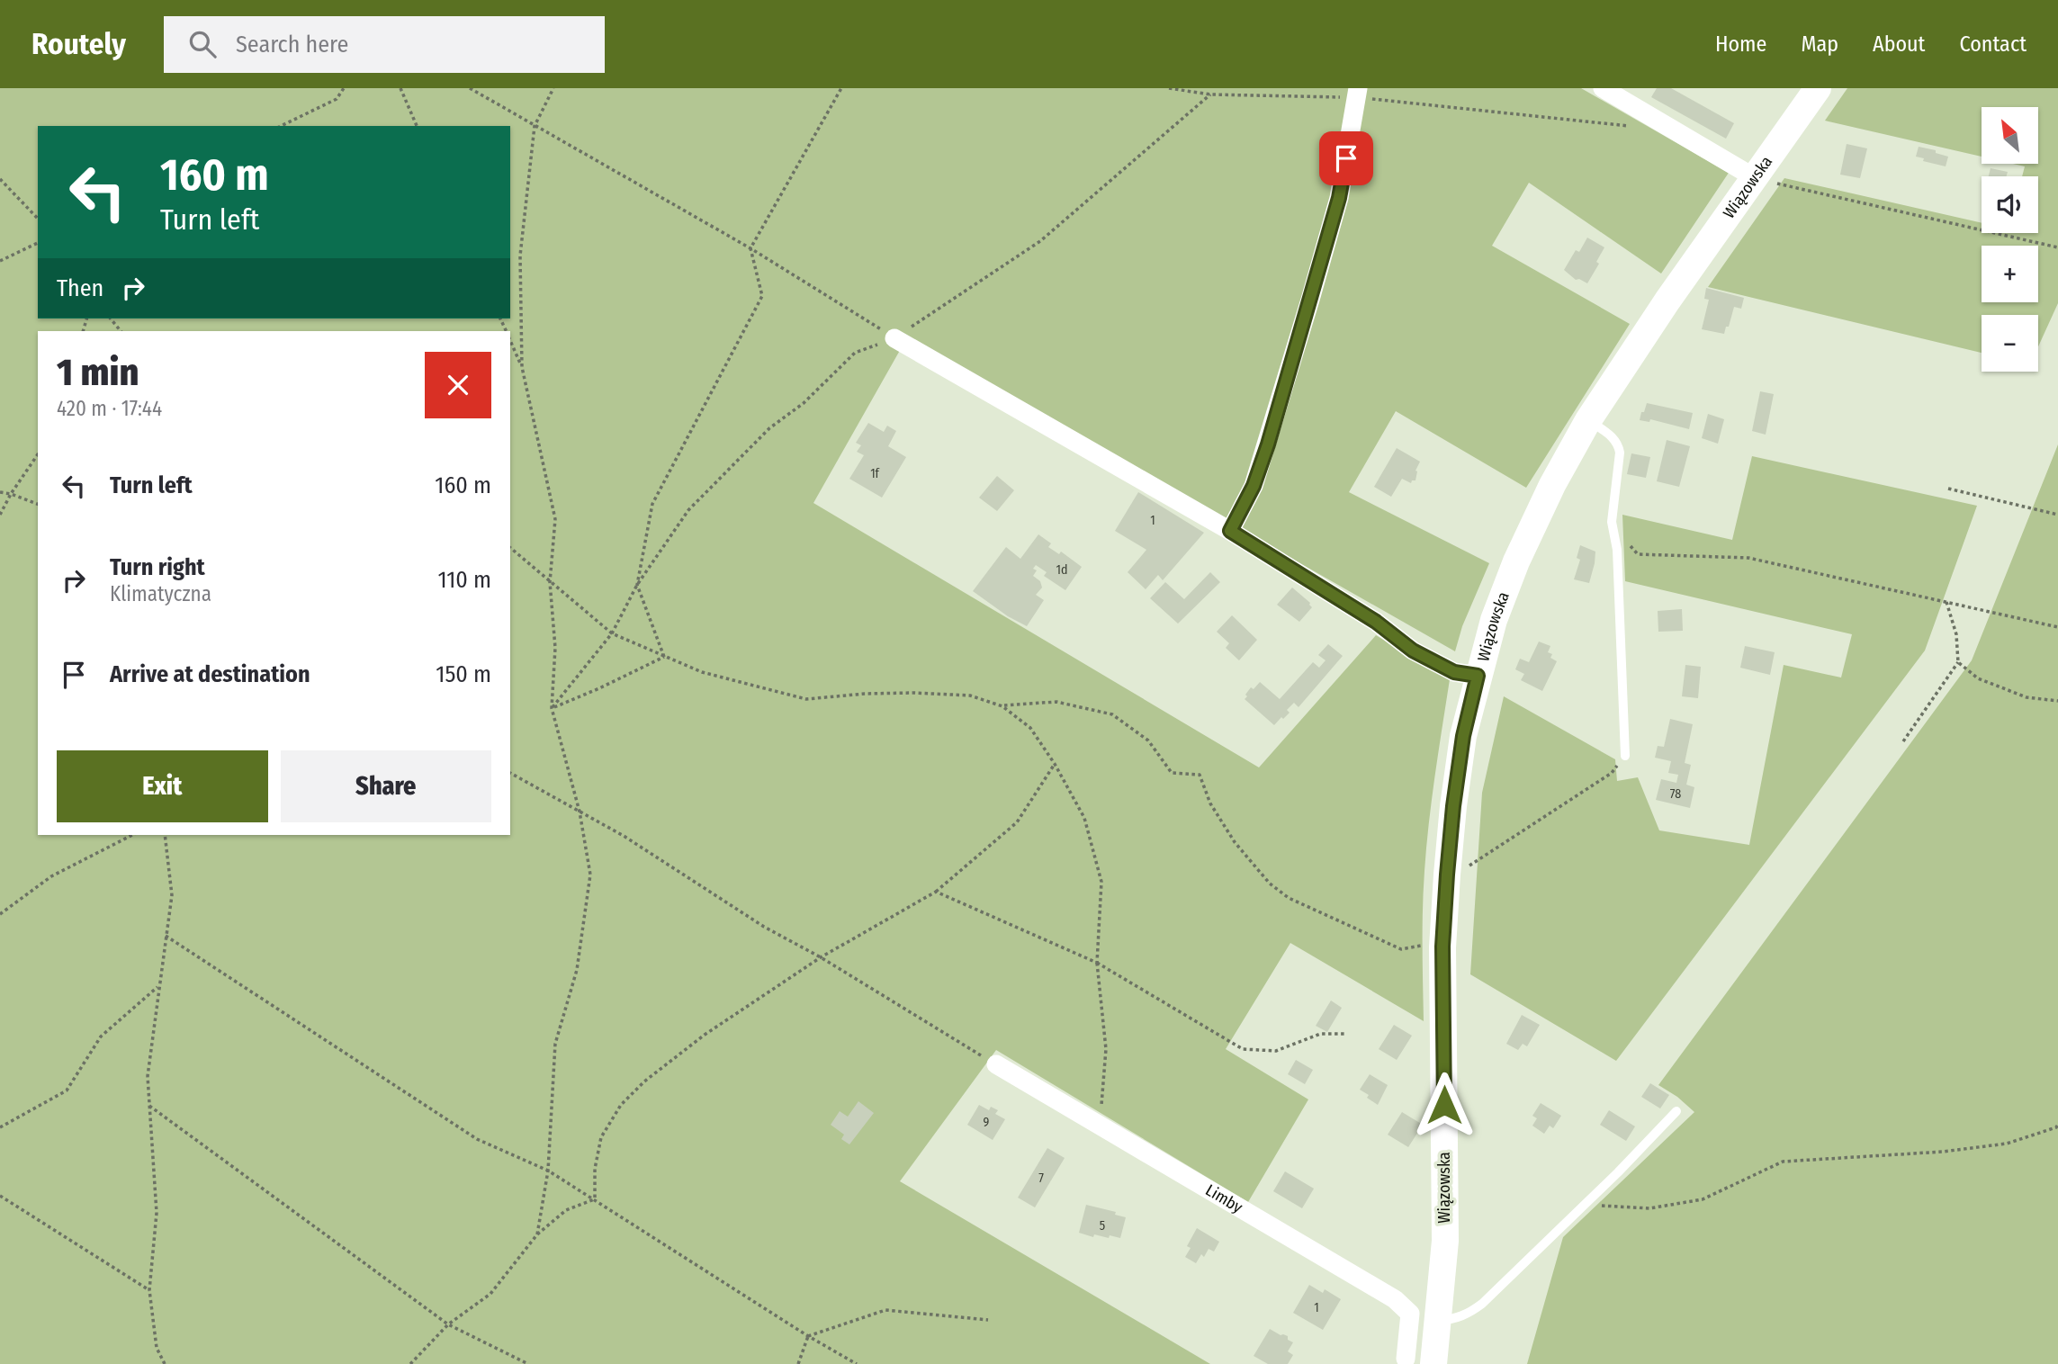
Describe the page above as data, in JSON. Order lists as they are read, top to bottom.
{
  "streets": {
    "main road": ["Wiązowska"],
    "street": ["Limby"]
  },
  "house_numbers": [
    "1f",
    "1",
    "1d",
    "78",
    "9",
    "7",
    "5",
    "1"
  ],
  "north": "top left",
  "page": {
    "header": "Routely",
    "search": "Search here",
    "nav": [
      "Home",
      "Map",
      "About",
      "Contact"
    ],
    "map_buttons": ["+", "−"],
    "turn": ["160 m", "Turn left"],
    "then": "Then",
    "heading": ["1 min", "420 m · 17:44"],
    "list": [
      {
        "name": "Turn left",
        "value": "160 m"
      },
      {
        "name": "Turn right",
        "note": "Klimatyczna",
        "value": "110 m"
      },
      {
        "name": "Arrive at destination",
        "value": "150 m"
      }
    ],
    "buttons": ["Exit", "Share"]
  }
}
